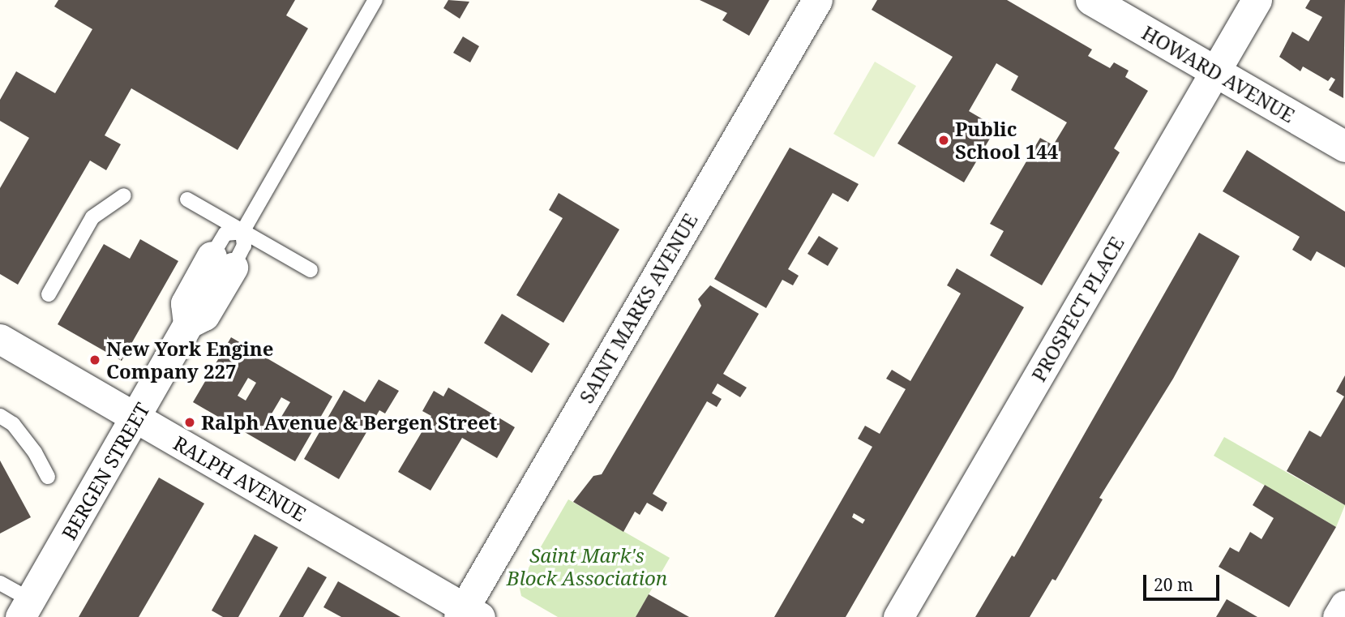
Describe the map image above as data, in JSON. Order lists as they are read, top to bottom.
{
  "streets": {
    "street": [
      "HOWARD AVENUE",
      "SAINT MARKS AVENUE",
      "PROSPECT PLACE",
      "BERGEN STREET",
      "RALPH AVENUE"
    ]
  },
  "crossings": [
    ["HOWARD AVENUE", "PROSPECT PLACE"],
    ["SAINT MARKS AVENUE", "RALPH AVENUE"],
    ["BERGEN STREET", "RALPH AVENUE"]
  ],
  "parks": ["Saint Mark's Block Association"],
  "places": ["Public School 144", "New York Engine Company 227", "Ralph Avenue & Bergen Street"],
  "scale_bar": "20 m"
}
